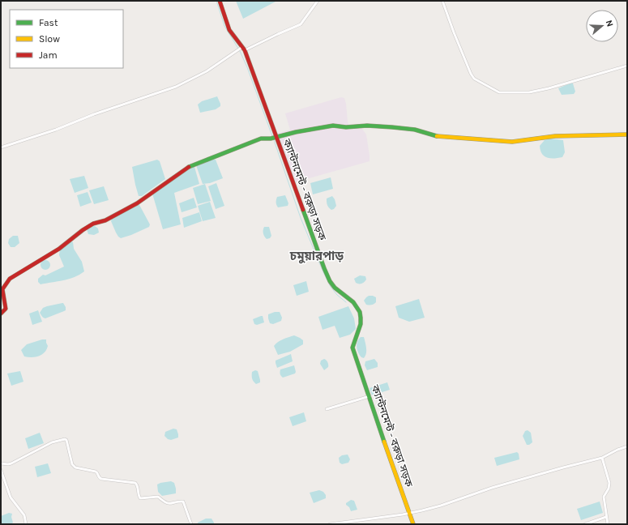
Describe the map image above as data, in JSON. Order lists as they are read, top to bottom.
{
  "streets": {
    "street": ["ক্যান্টনমেন্ট - বরুড়া সড়ক"]
  },
  "districts": ["চমুয়ারপাড়"],
  "legend": ["Fast", "Slow", "Jam"],
  "north": "right"
}
